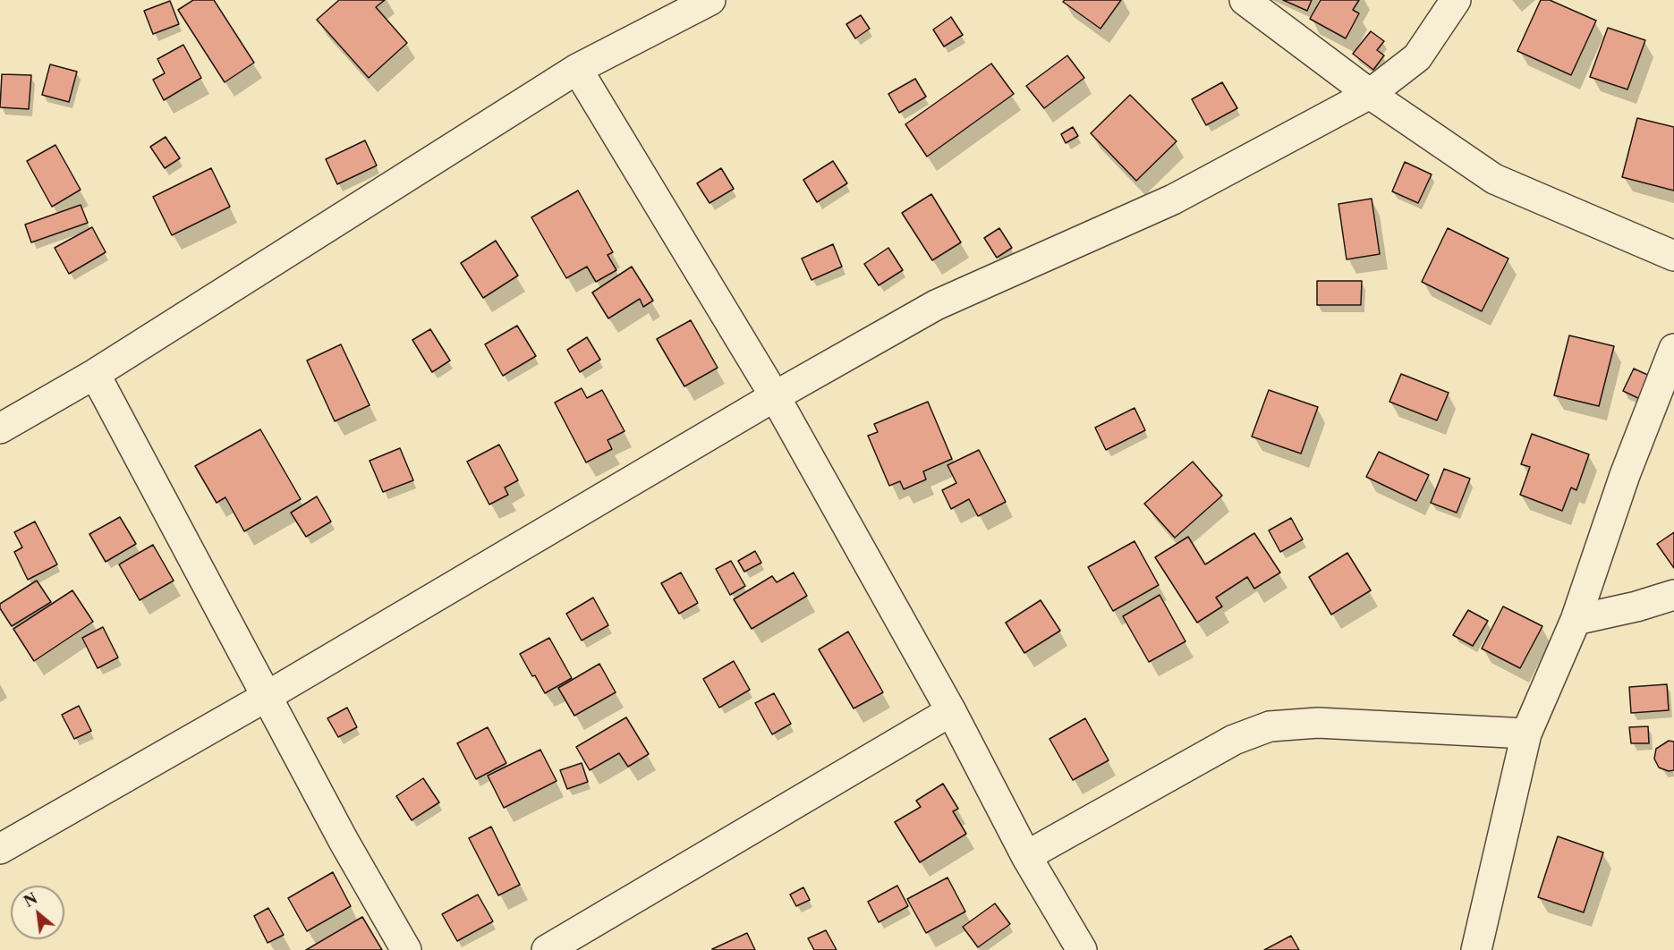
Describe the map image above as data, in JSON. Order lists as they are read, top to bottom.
{
  "north": "top left"
}
